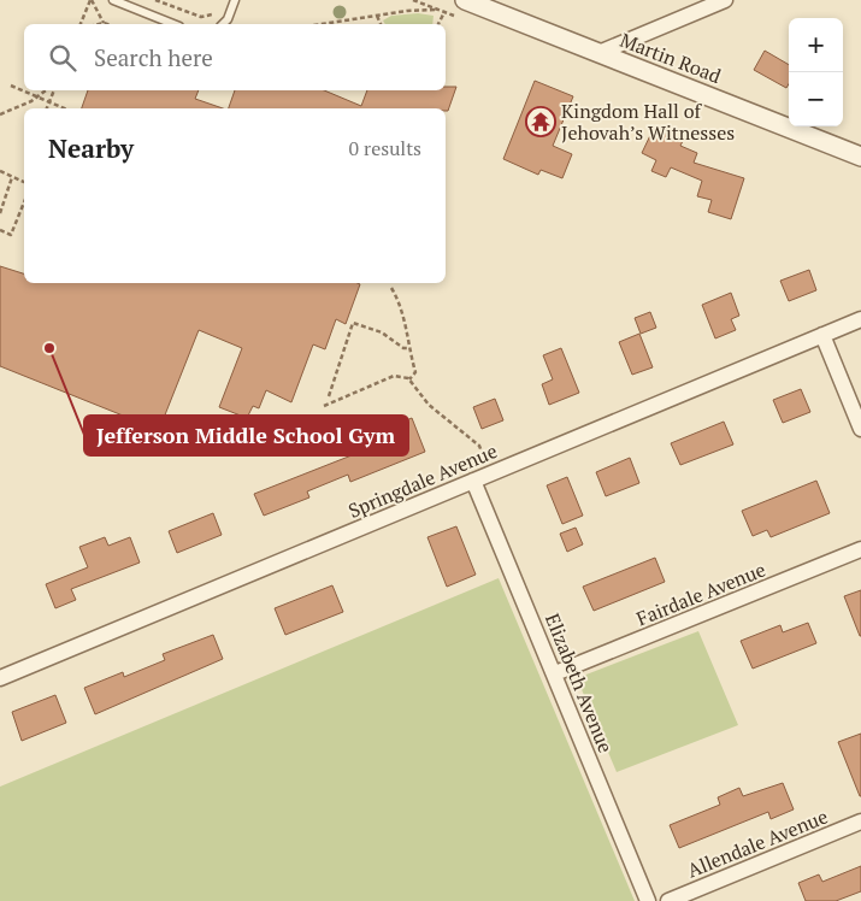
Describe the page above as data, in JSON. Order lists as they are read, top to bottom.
{
  "streets": {
    "street": [
      "Martin Road",
      "Springdale Avenue",
      "Fairdale Avenue",
      "Elizabeth Avenue",
      "Allendale Avenue"
    ]
  },
  "crossings": [
    ["Springdale Avenue", "Elizabeth Avenue"],
    ["Fairdale Avenue", "Elizabeth Avenue"]
  ],
  "places": {
    "temple": ["Kingdom Hall of Jehovah’s Witnesses"],
    "other": ["Jefferson Middle School Gym"]
  },
  "page": {
    "map_buttons": ["+", "−"],
    "search": "Search here",
    "heading": ["Nearby", "0 results"]
  }
}
